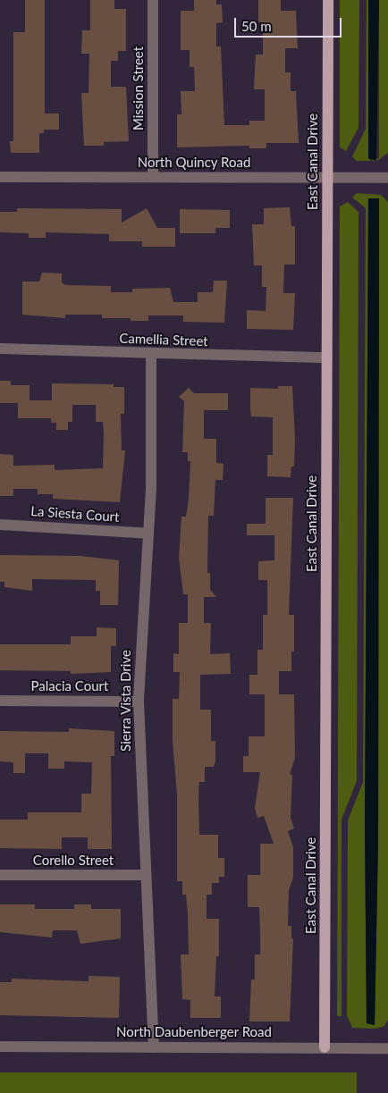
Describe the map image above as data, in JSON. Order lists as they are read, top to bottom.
{
  "streets": {
    "main road": ["East Canal Drive"],
    "street": [
      "Mission Street",
      "North Quincy Road",
      "Camellia Street",
      "La Siesta Court",
      "Palacia Court",
      "Sierra Vista Drive",
      "Corello Street",
      "North Daubenberger Road"
    ]
  },
  "crossings": [
    ["Mission Street", "North Quincy Road"],
    ["East Canal Drive", "North Quincy Road"],
    ["East Canal Drive", "Camellia Street"],
    ["East Canal Drive", "North Daubenberger Road"],
    ["Camellia Street", "Sierra Vista Drive"],
    ["La Siesta Court", "Sierra Vista Drive"],
    ["Palacia Court", "Sierra Vista Drive"],
    ["Sierra Vista Drive", "Corello Street"],
    ["Sierra Vista Drive", "North Daubenberger Road"]
  ],
  "scale_bar": "50 m"
}
